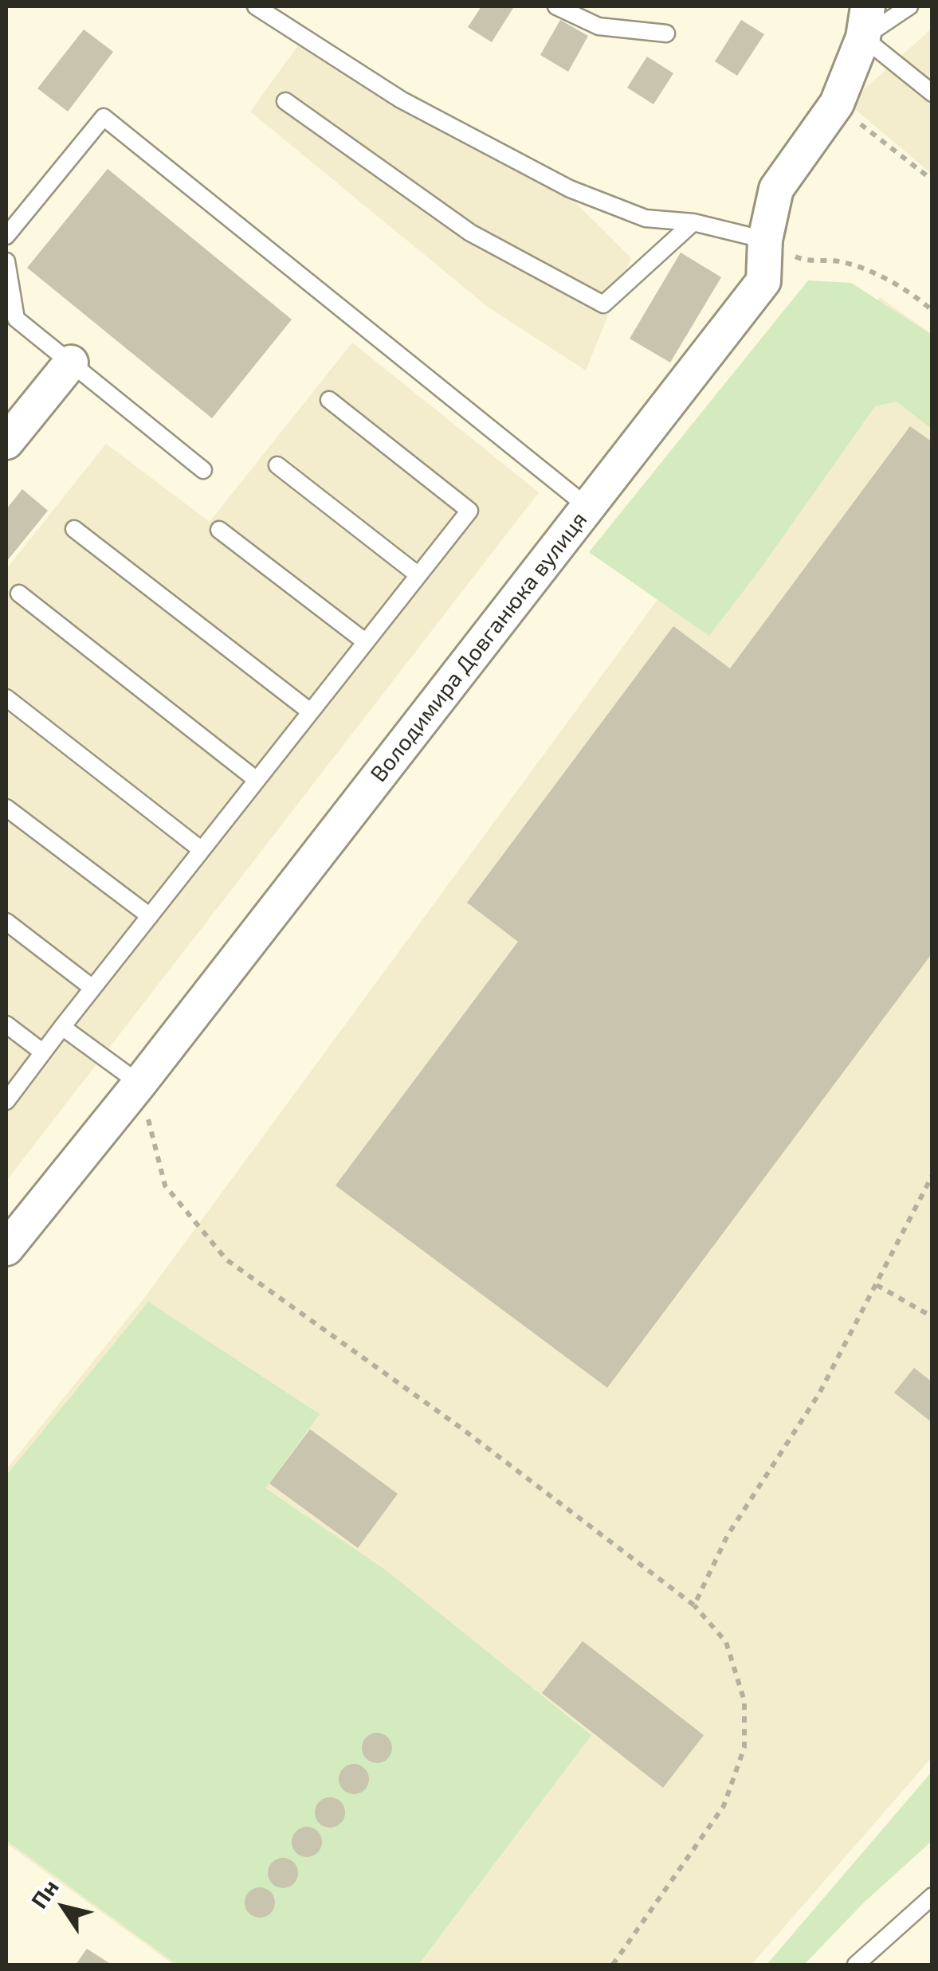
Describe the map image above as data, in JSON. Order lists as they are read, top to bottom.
{
  "streets": {
    "street": ["Володимира Довганюка вулиця"]
  },
  "north": "top left"
}
